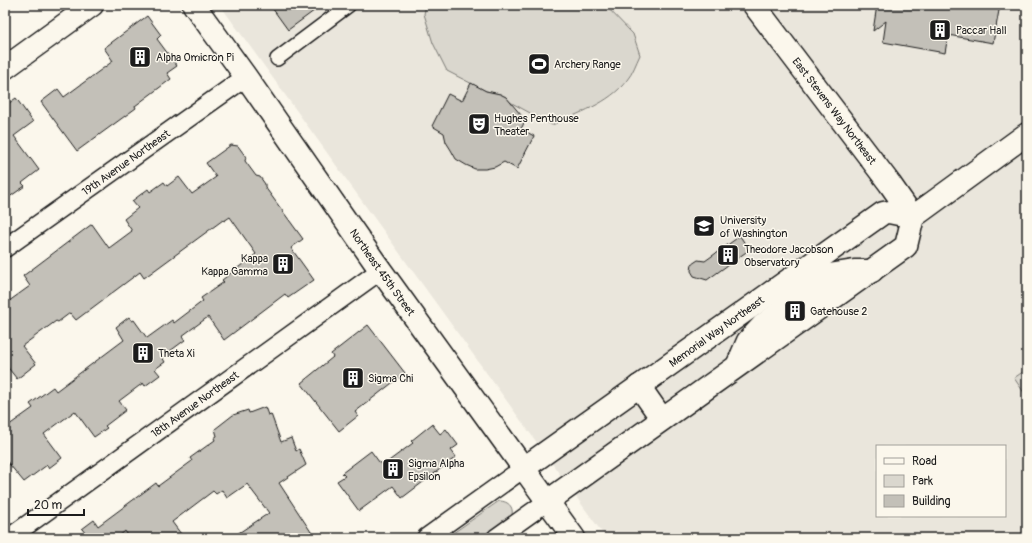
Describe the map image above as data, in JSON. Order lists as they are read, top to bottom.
{
  "streets": {
    "street": [
      "East Stevens Way Northeast",
      "19th Avenue Northeast",
      "Northeast 45th Street",
      "Memorial Way Northeast",
      "18th Avenue Northeast"
    ]
  },
  "crossings": [
    ["East Stevens Way Northeast", "Memorial Way Northeast"],
    ["19th Avenue Northeast", "Northeast 45th Street"],
    ["Northeast 45th Street", "Memorial Way Northeast"],
    ["Northeast 45th Street", "18th Avenue Northeast"]
  ],
  "places": {
    "building": [
      "Paccar Hall",
      "Alpha Omicron Pi",
      "Theodore Jacobson Observatory",
      "Kappa Kappa Gamma",
      "Gatehouse 2",
      "Theta Xi",
      "Sigma Chi",
      "Sigma Alpha Epsilon"
    ],
    "sports": ["Archery Range"],
    "theatre": ["Hughes Penthouse Theater"],
    "school or university": ["University of Washington"]
  },
  "legend": ["Road", "Park", "Building"],
  "scale_bar": "20 m"
}
